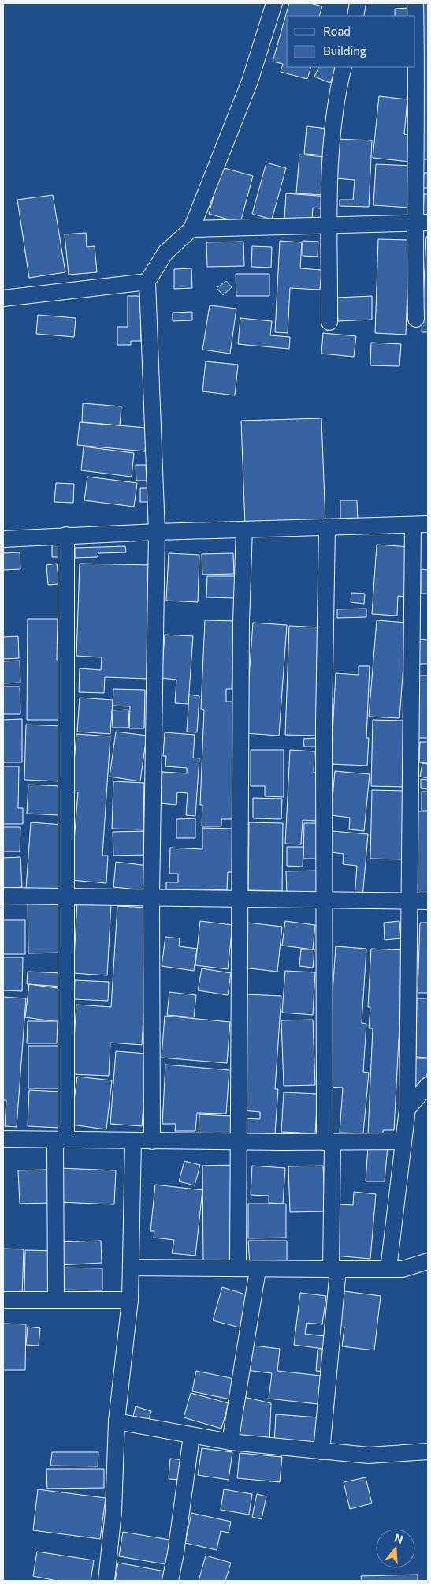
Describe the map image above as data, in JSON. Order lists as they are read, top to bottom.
{
  "legend": ["Road", "Building"],
  "north": "top"
}
